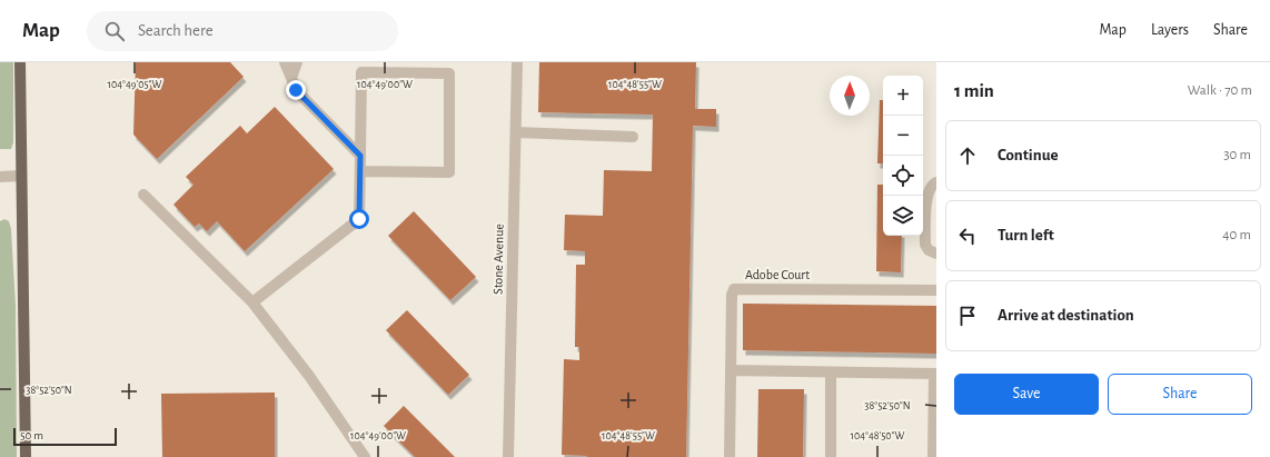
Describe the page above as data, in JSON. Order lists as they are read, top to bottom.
{
  "streets": {
    "street": ["Stone Avenue", "Adobe Court"]
  },
  "scale_bar": "50 m",
  "north": "top",
  "page": {
    "header": "Map",
    "search": "Search here",
    "nav": ["Map", "Layers", "Share"],
    "heading": ["1 min", "Walk · 70 m"],
    "map_buttons": ["+", "−"],
    "list": [
      ["Continue", "30 m"],
      ["Turn left", "40 m"],
      "Arrive at destination"
    ],
    "buttons": ["Save", "Share"],
    "scale": "50 m"
  },
  "coordinates": [
    "104°49'05\"W",
    "104°49'00\"W",
    "104°48'55\"W",
    "38°52'50\"N",
    "104°48'50\"W"
  ]
}
